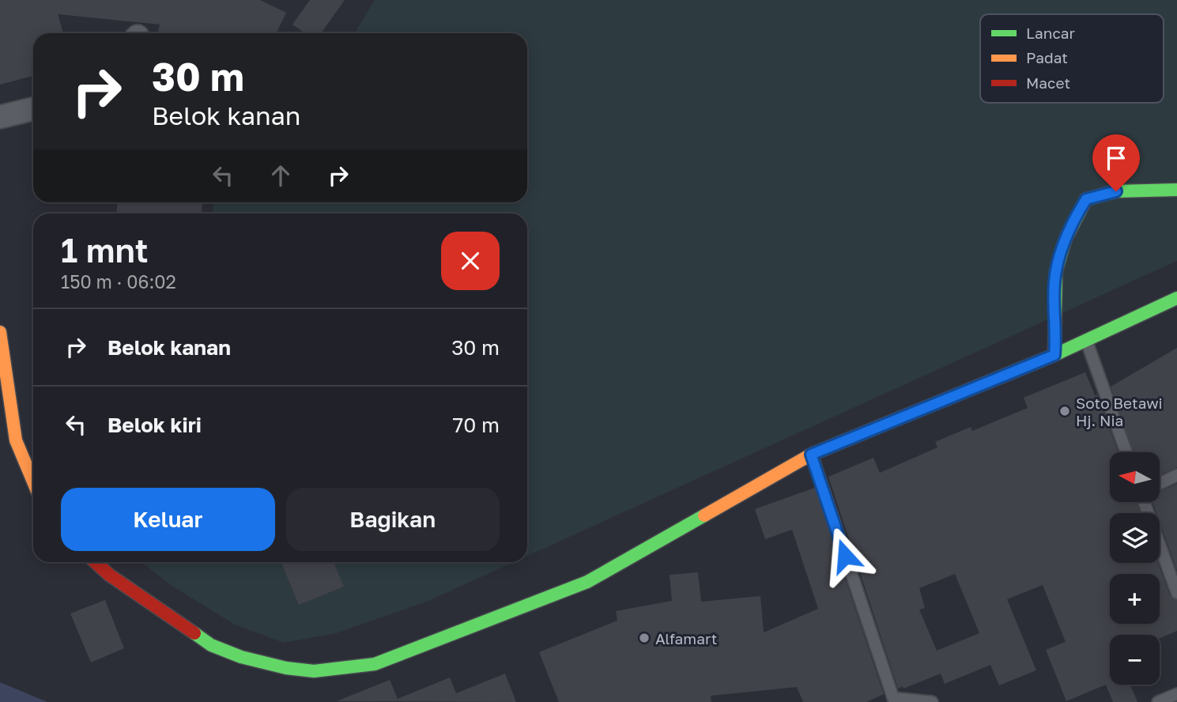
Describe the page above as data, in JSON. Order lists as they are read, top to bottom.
{
  "places": ["Soto Betawi Hj. Nia", "Alfamart"],
  "legend": ["Lancar", "Padat", "Macet"],
  "north": "left",
  "page": {
    "turn": ["30 m", "Belok kanan"],
    "heading": ["1 mnt", "150 m · 06:02"],
    "list": [
      {
        "name": "Belok kanan",
        "value": "30 m"
      },
      {
        "name": "Belok kiri",
        "value": "70 m"
      }
    ],
    "map_buttons": ["+", "−"],
    "buttons": ["Keluar", "Bagikan"]
  }
}
